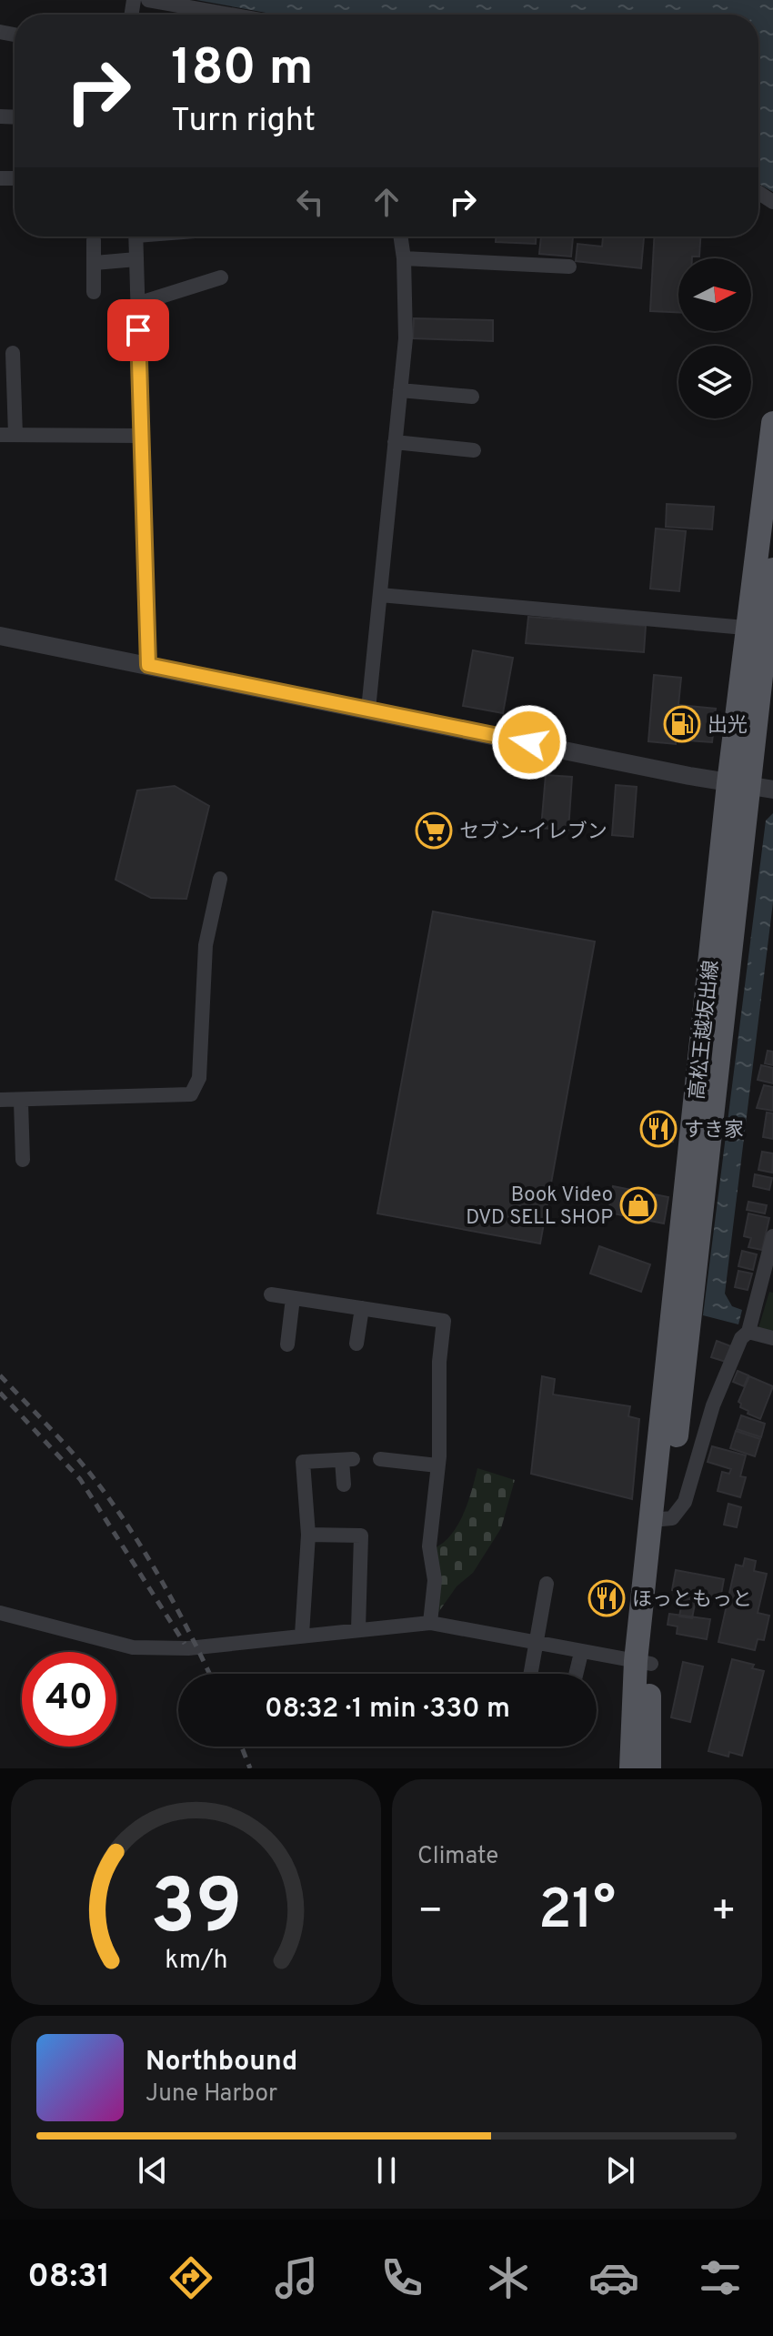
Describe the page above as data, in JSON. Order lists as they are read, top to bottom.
{
  "streets": {
    "main road": ["高松王越坂出線"]
  },
  "places": {
    "fuel station": ["出光"],
    "supermarket": ["セブン-イレブン"],
    "restaurant": ["すき家", "ほっともっと"],
    "shop": ["Book Video DVD SELL SHOP"]
  },
  "north": "right",
  "page": {
    "turn": ["180 m", "Turn right"],
    "limit": "40",
    "trip": "08:32 · 1 min · 330 m",
    "tile": "Climate",
    "heat": ["−", "21°", "+"],
    "song": ["Northbound", "June Harbor"],
    "tabs": "08:31",
    "gauge": ["39", "km/h"]
  }
}
